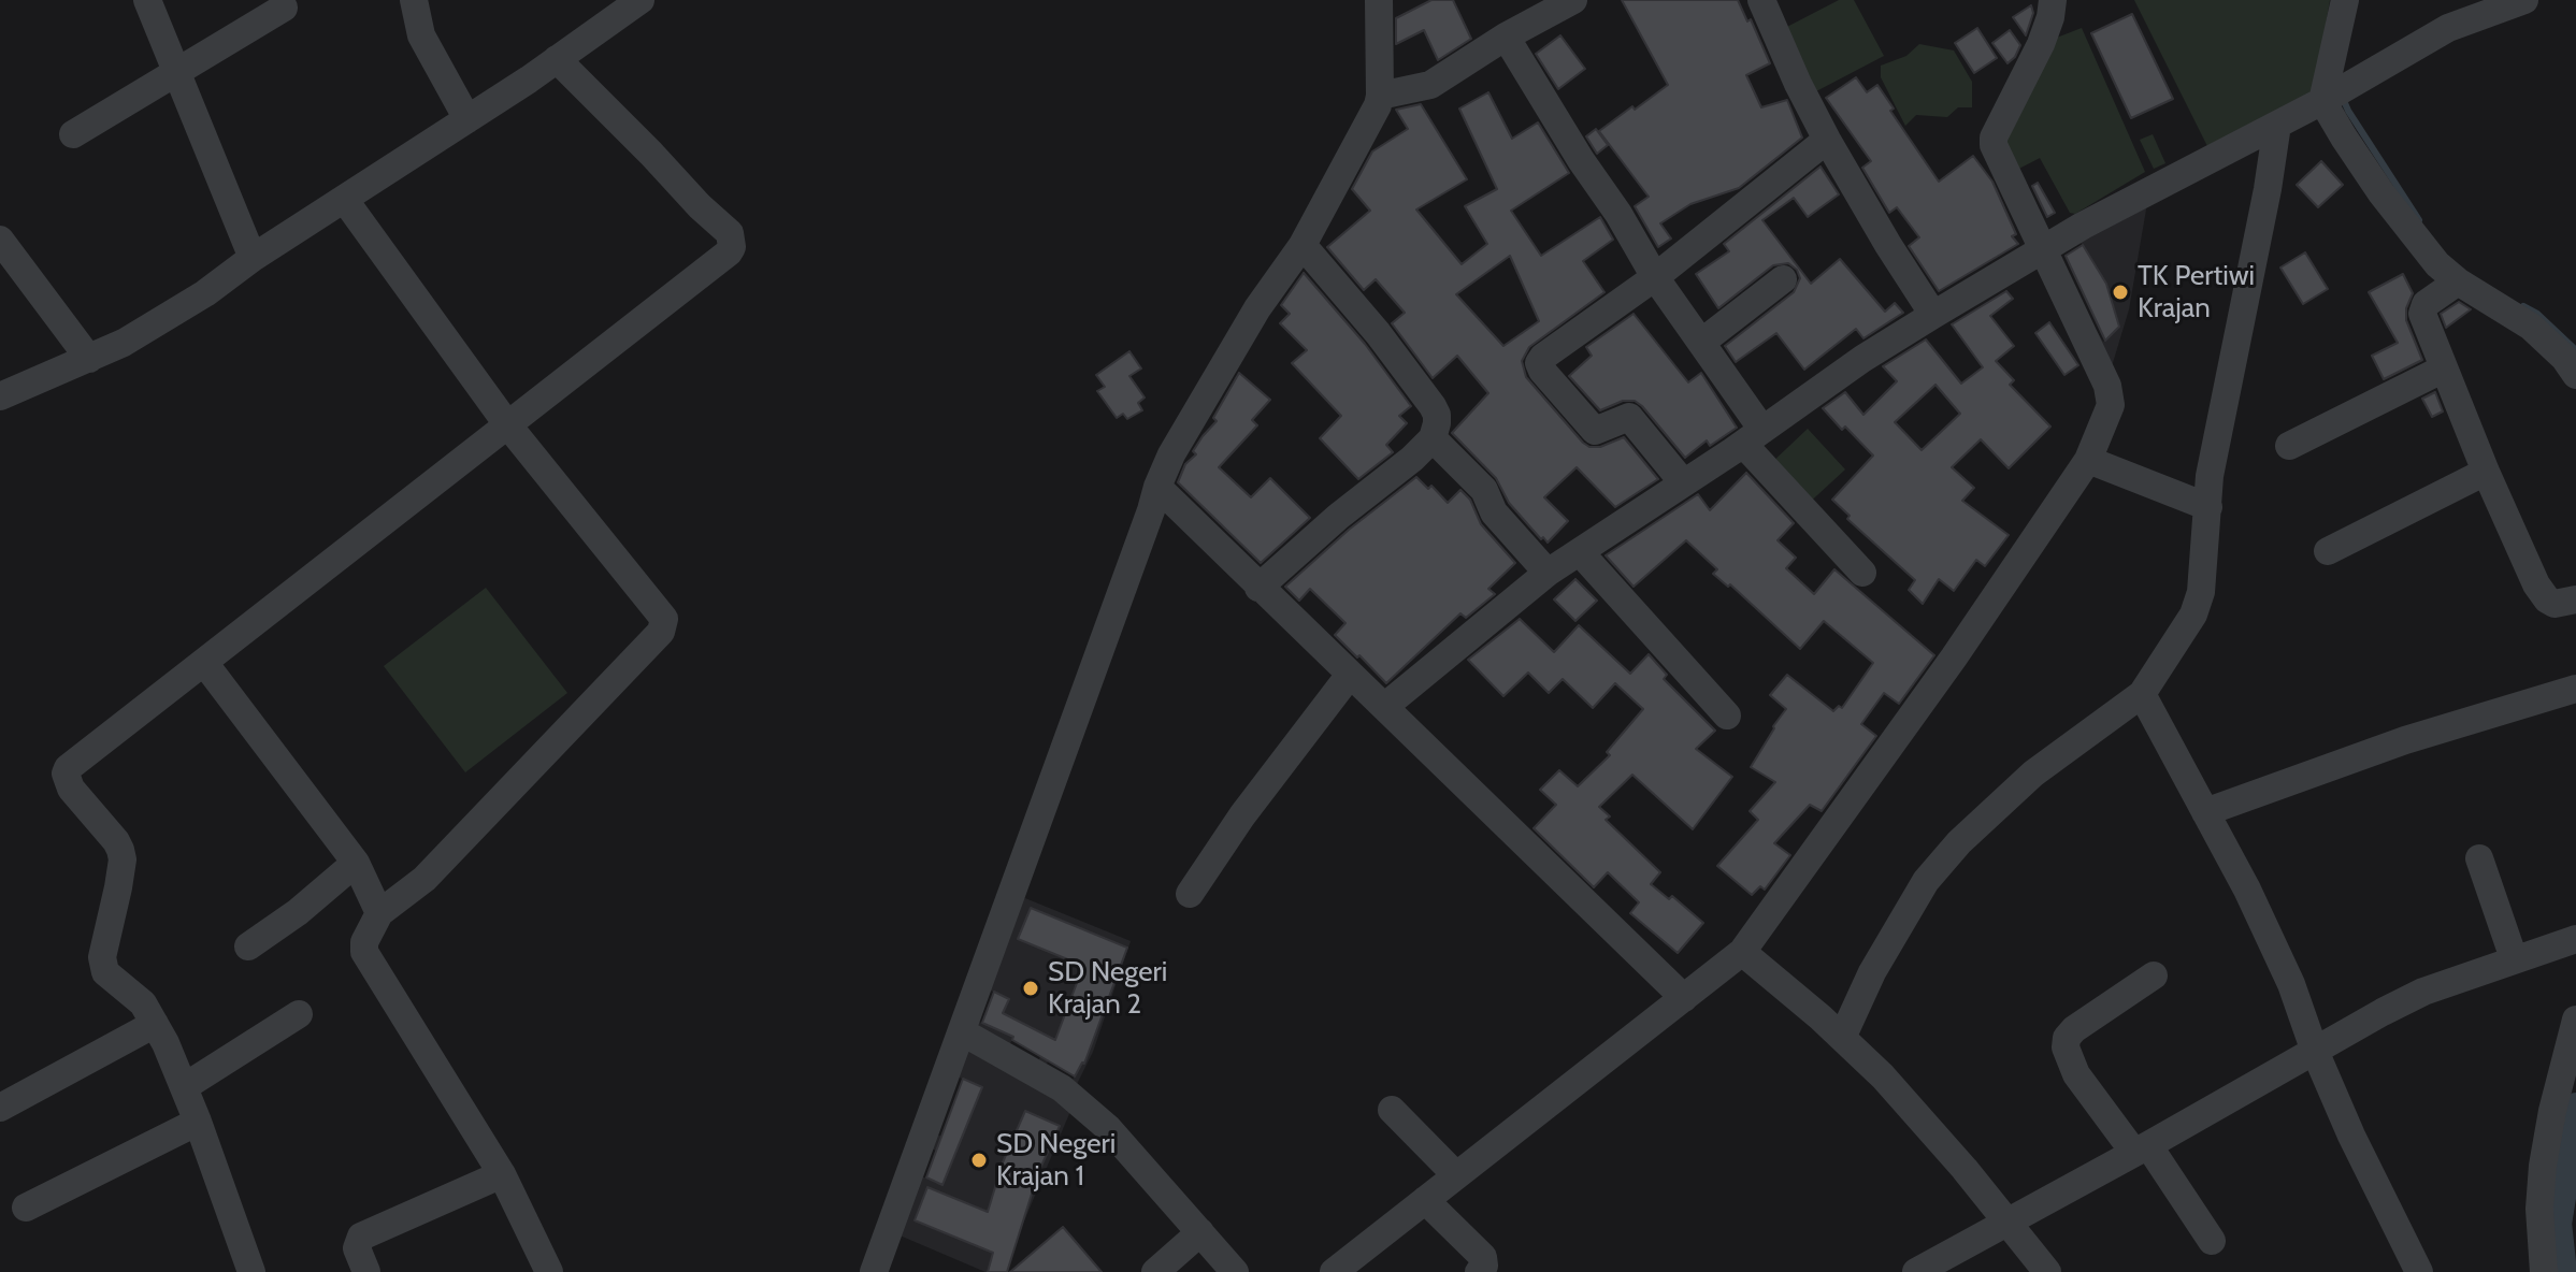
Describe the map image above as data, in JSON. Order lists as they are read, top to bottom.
{
  "places": ["TK Pertiwi Krajan", "SD Negeri Krajan 2", "SD Negeri Krajan 1"]
}
